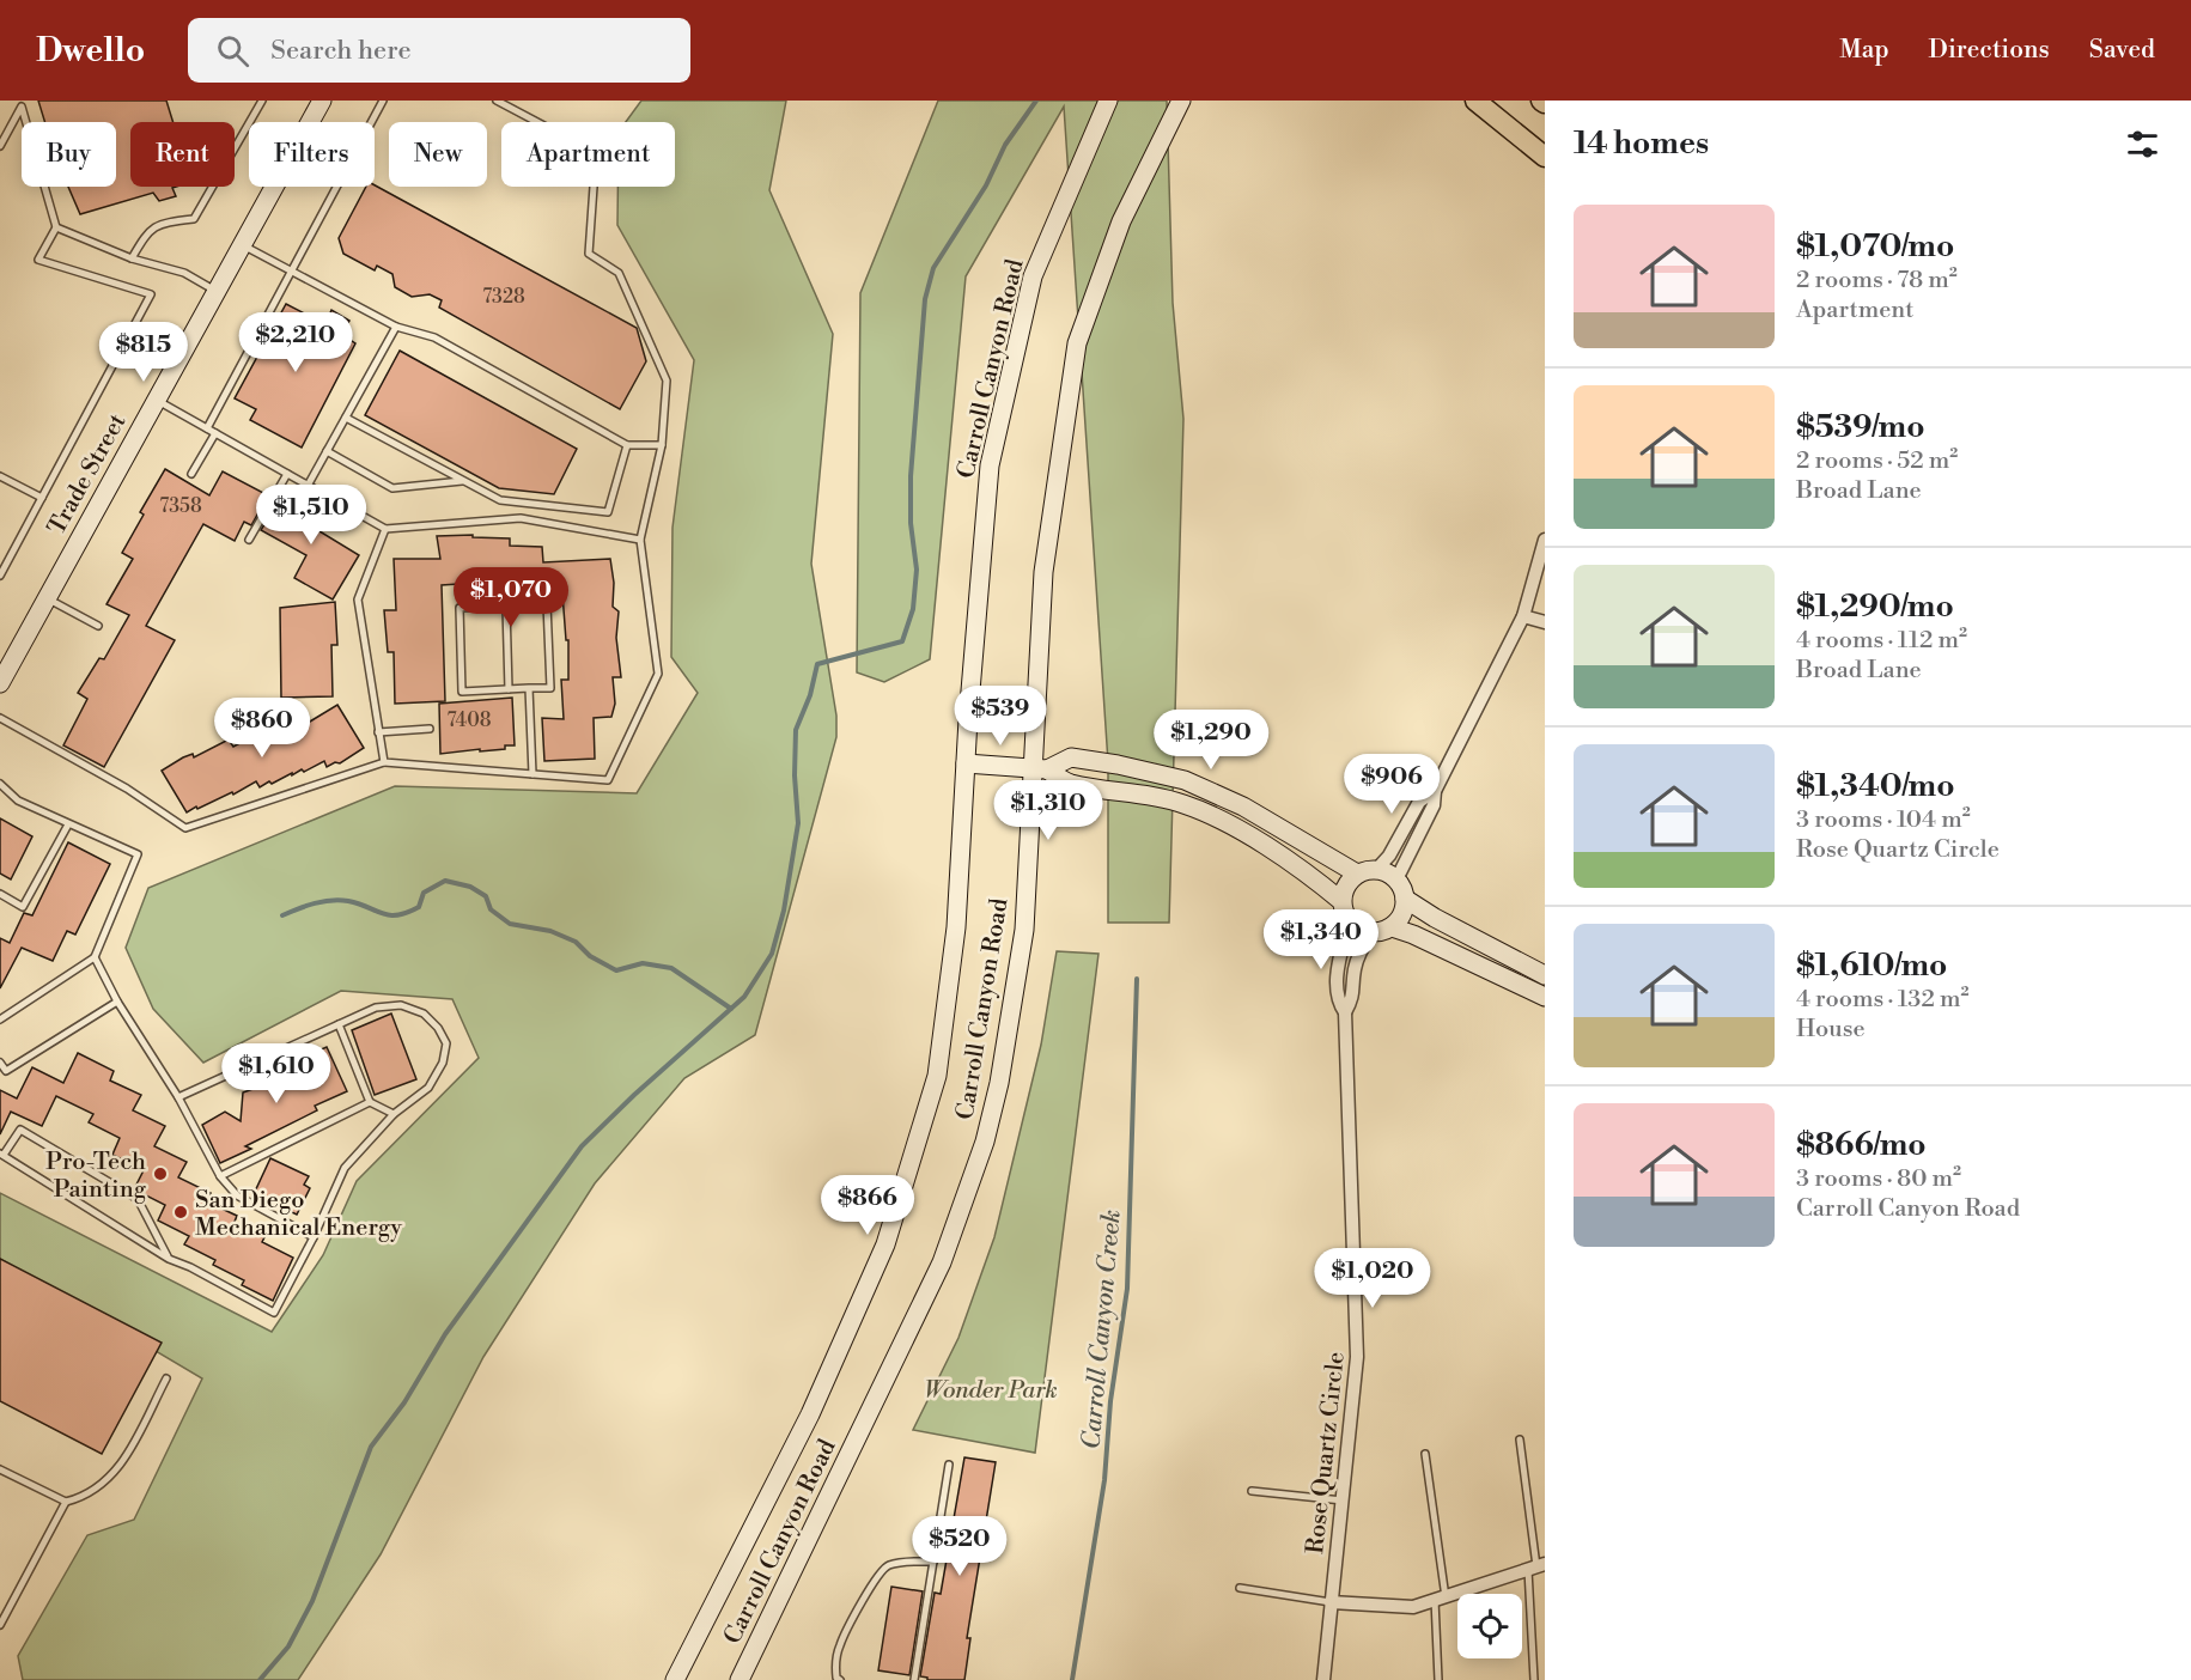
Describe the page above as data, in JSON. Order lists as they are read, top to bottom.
{
  "streets": {
    "main road": ["Carroll Canyon Road", "Trade Street"],
    "street": ["Rose Quartz Circle"]
  },
  "water": ["Carroll Canyon Creek"],
  "parks": ["Wonder Park"],
  "places": ["Pro-Tech Painting", "San Diego Mechanical Energy"],
  "house_numbers": ["7328", "7358", "7408"],
  "page": {
    "header": "Dwello",
    "search": "Search here",
    "nav": ["Map", "Directions", "Saved"],
    "heading": "14 homes",
    "chip": [
      "Buy",
      "Rent",
      "Filters",
      "New",
      "Apartment"
    ],
    "list": [
      {
        "name": "$1,070/mo",
        "note": "2 rooms · 78 m² · Apartment"
      },
      {
        "name": "$539/mo",
        "note": "2 rooms · 52 m² · Broad Lane"
      },
      {
        "name": "$1,290/mo",
        "note": "4 rooms · 112 m² · Broad Lane"
      },
      {
        "name": "$1,340/mo",
        "note": "3 rooms · 104 m² · Rose Quartz Circle"
      },
      {
        "name": "$1,610/mo",
        "note": "4 rooms · 132 m² · House"
      },
      {
        "name": "$866/mo",
        "note": "3 rooms · 80 m² · Carroll Canyon Road"
      }
    ],
    "price": [
      "$2,210",
      "$815",
      "$1,510",
      "$1,070",
      "$539",
      "$860",
      "$1,290",
      "$906",
      "$1,310",
      "$1,340",
      "$1,610",
      "$866",
      "$1,020",
      "$520"
    ]
  }
}
